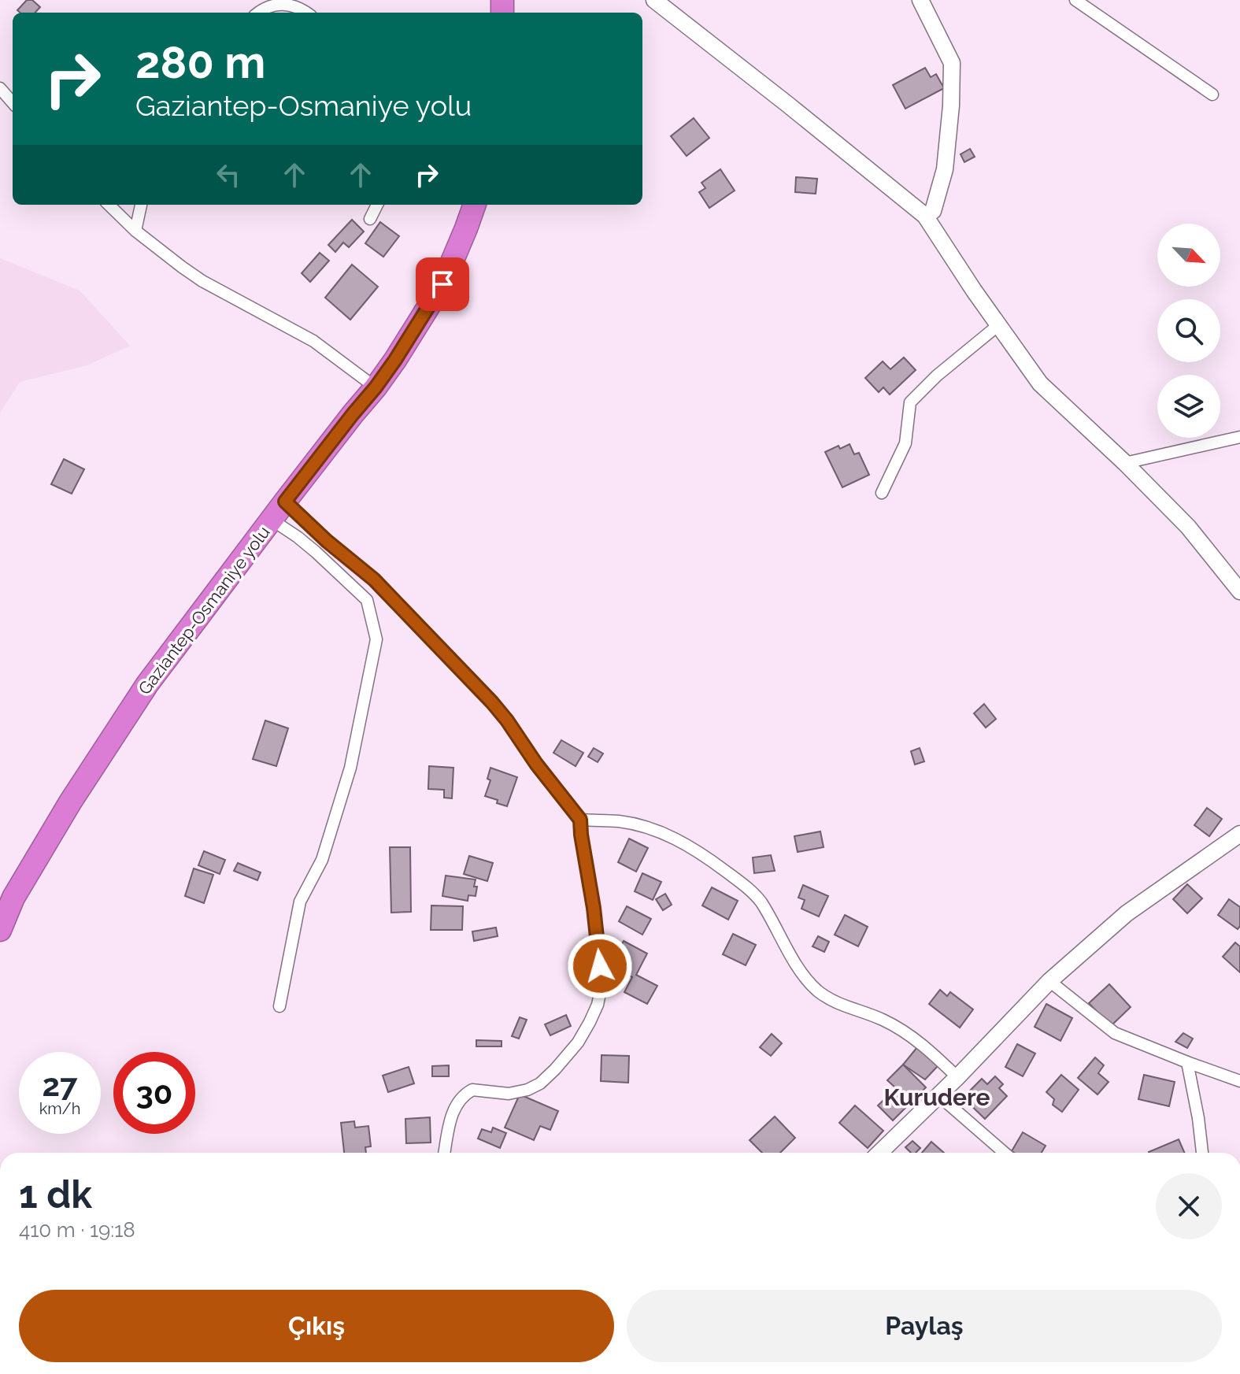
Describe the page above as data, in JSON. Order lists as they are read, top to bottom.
{
  "streets": {
    "highway": ["Gaziantep-Osmaniye yolu"]
  },
  "districts": ["Kurudere"],
  "north": "bottom right",
  "page": {
    "turn": ["280 m", "Gaziantep-Osmaniye yolu"],
    "speed": "27 km/h",
    "limit": "30",
    "heading": ["1 dk", "410 m · 19:18"],
    "buttons": ["Çıkış", "Paylaş"]
  }
}
